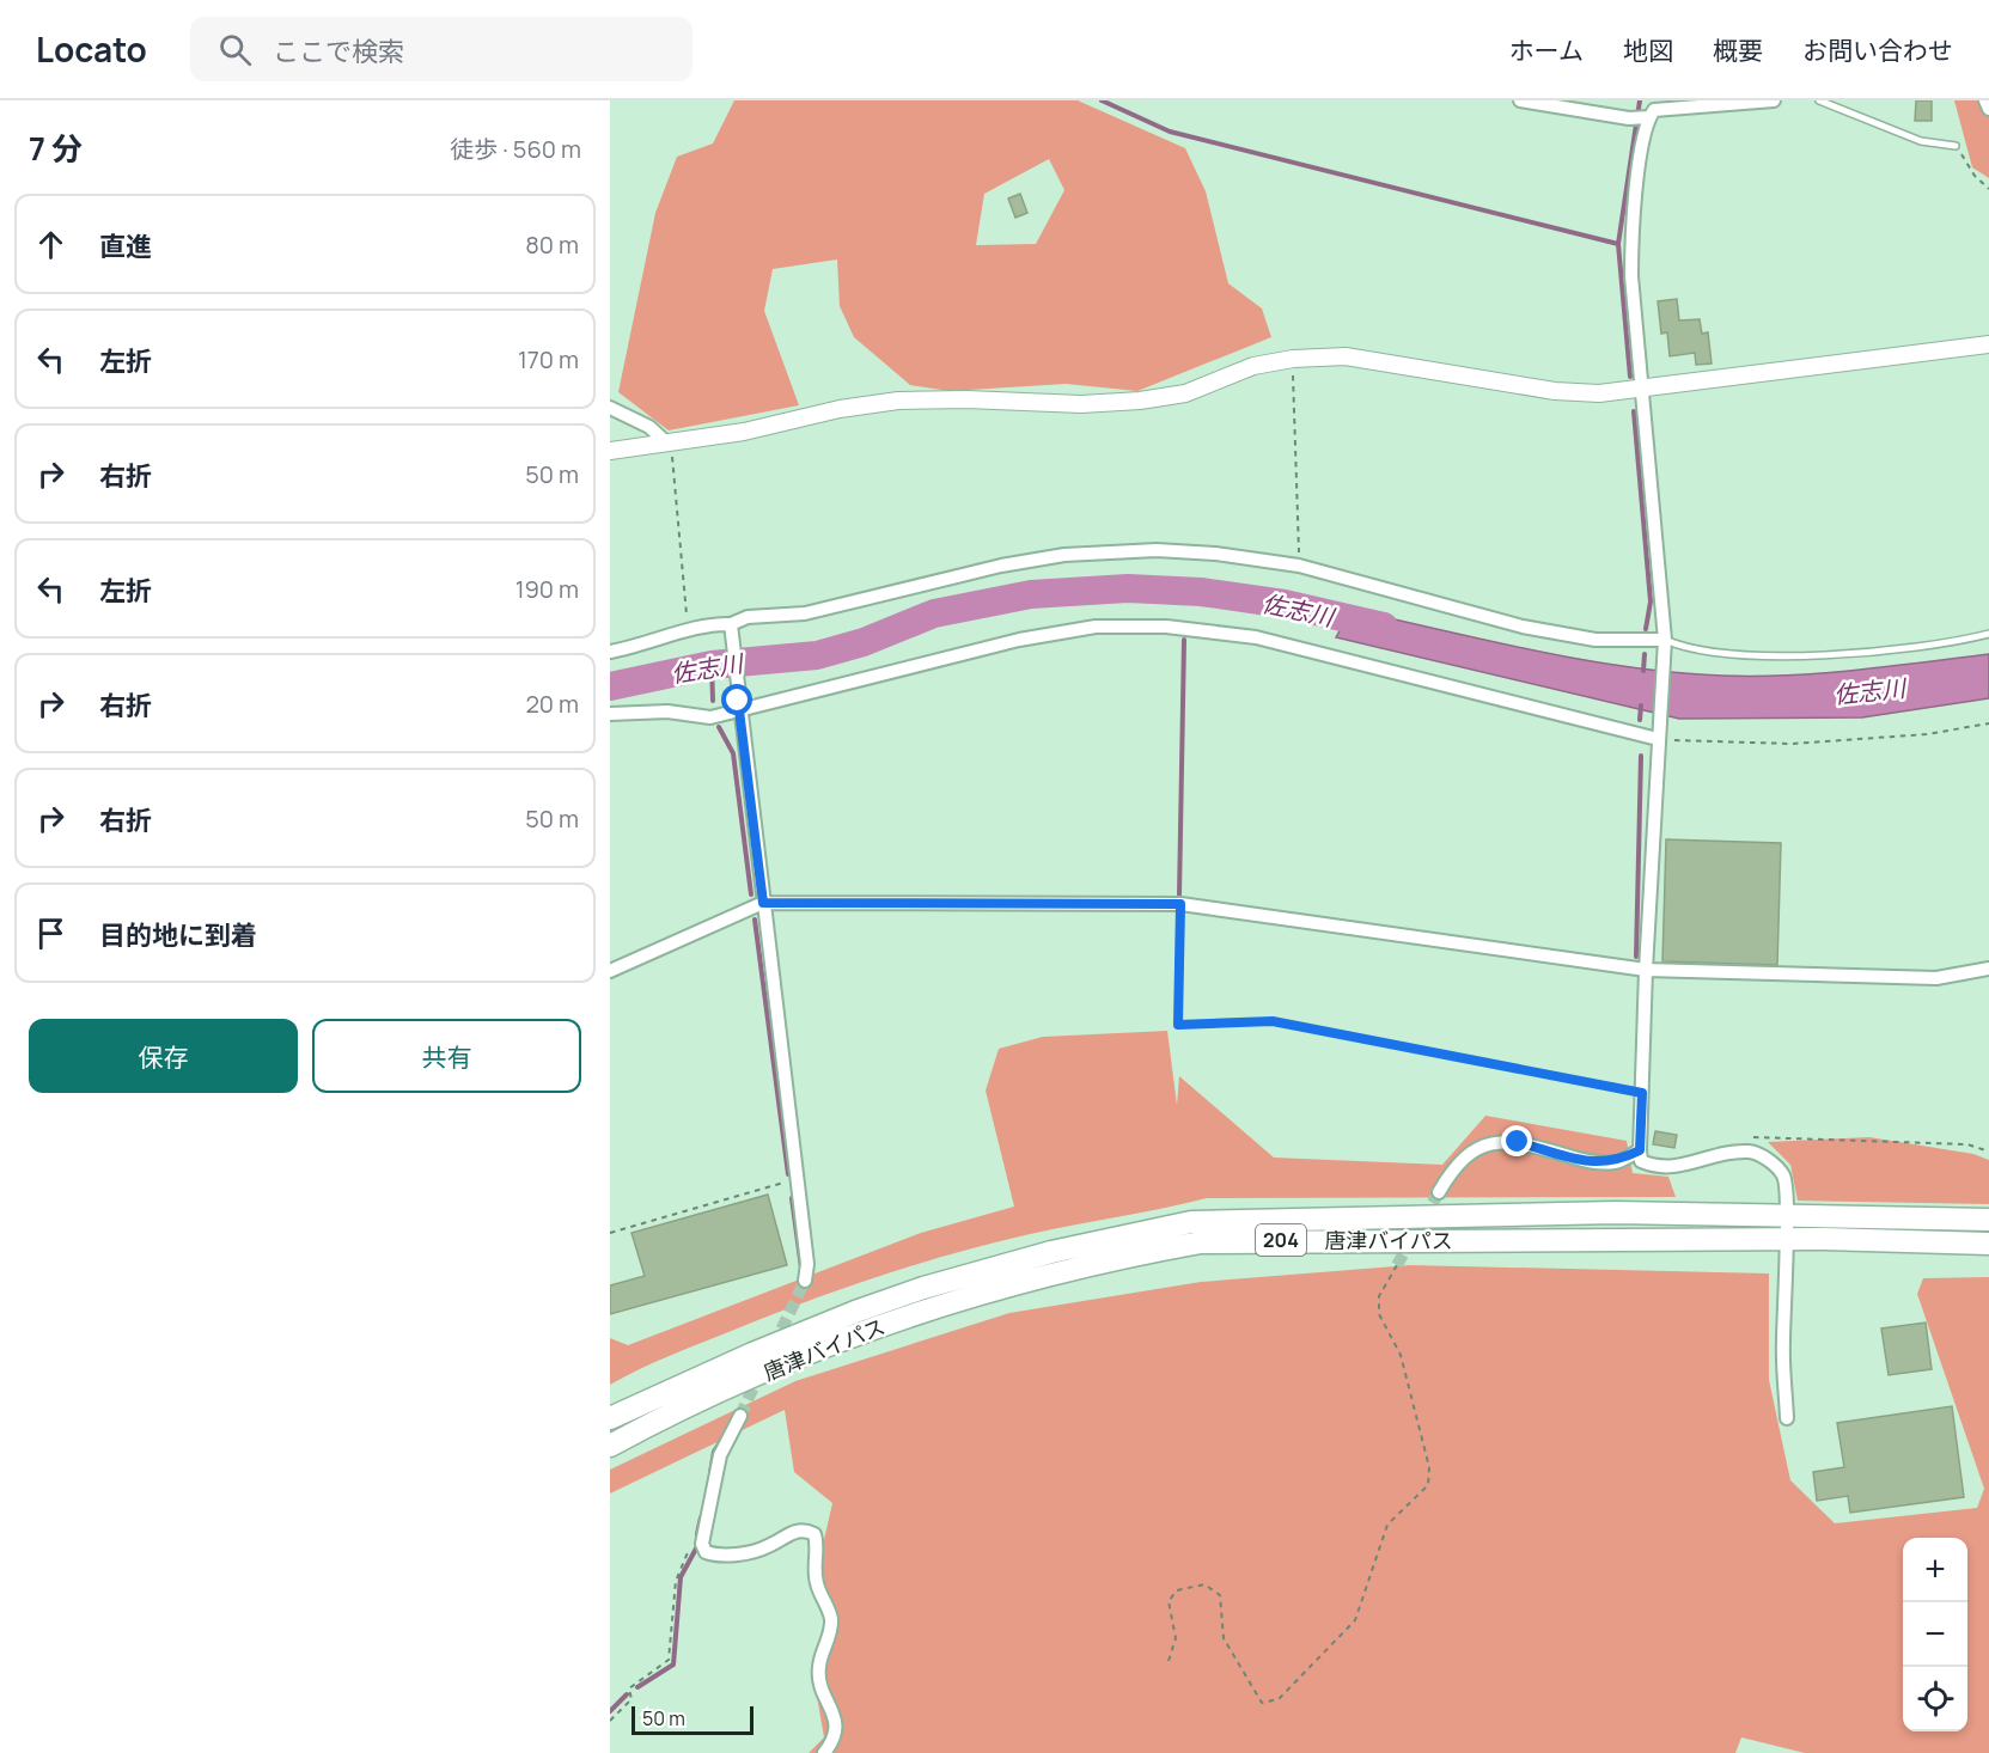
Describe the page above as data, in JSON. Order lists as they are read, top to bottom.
{
  "streets": {
    "highway": ["204", "唐津バイパス"]
  },
  "water": ["佐志川"],
  "scale_bar": "50 m",
  "page": {
    "header": "Locato",
    "search": "ここで検索",
    "nav": [
      "ホーム",
      "地図",
      "概要",
      "お問い合わせ"
    ],
    "heading": ["7 分", "徒歩 · 560 m"],
    "list": [
      ["直進", "80 m"],
      ["左折", "170 m"],
      ["右折", "50 m"],
      ["左折", "190 m"],
      ["右折", "20 m"],
      ["右折", "50 m"],
      "目的地に到着"
    ],
    "buttons": ["保存", "共有"],
    "map_buttons": ["+", "−"],
    "scale": "50 m"
  }
}
